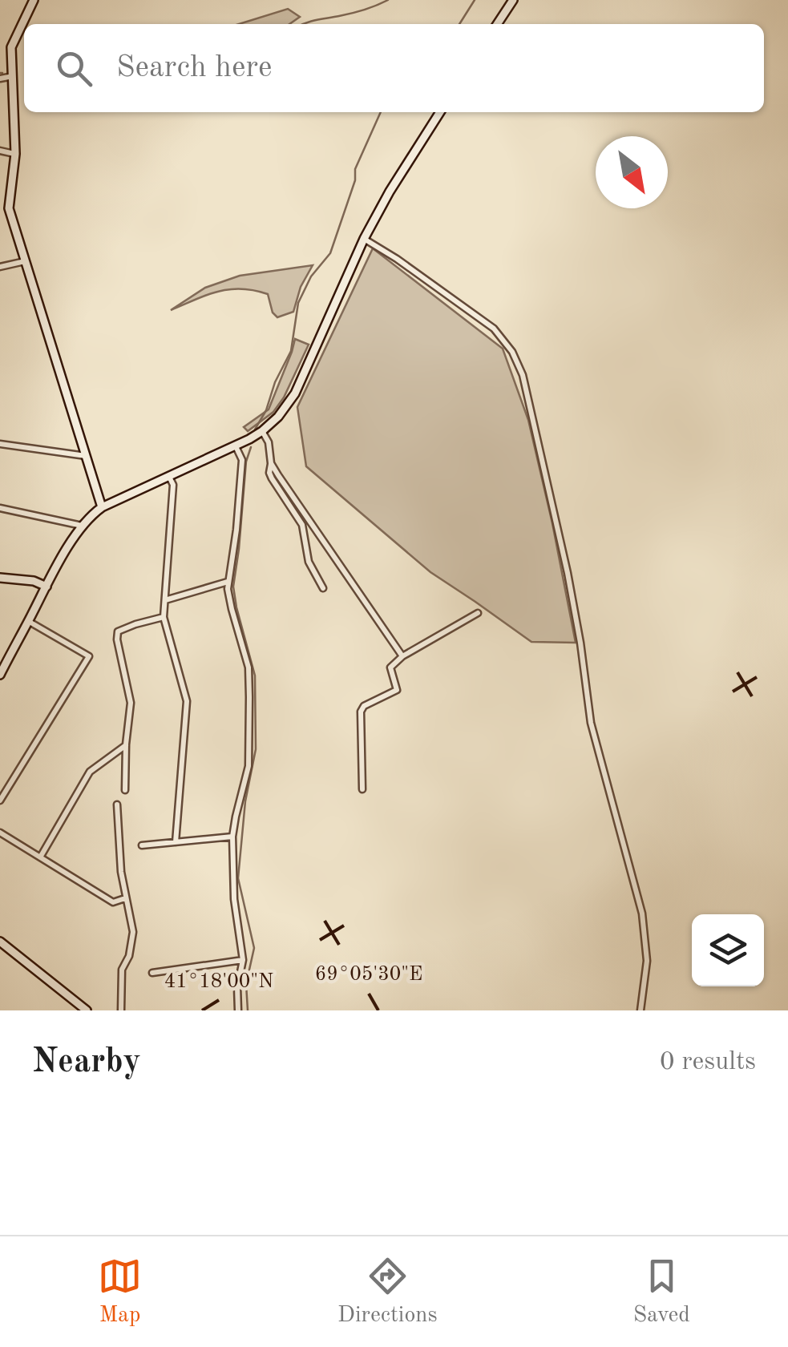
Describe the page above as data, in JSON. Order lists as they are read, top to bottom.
{
  "north": "bottom right",
  "page": {
    "search": "Search here",
    "heading": ["Nearby", "0 results"],
    "nav": ["Map", "Directions", "Saved"]
  },
  "coordinates": ["69°05'30\"E", "41°18'00\"N"]
}
